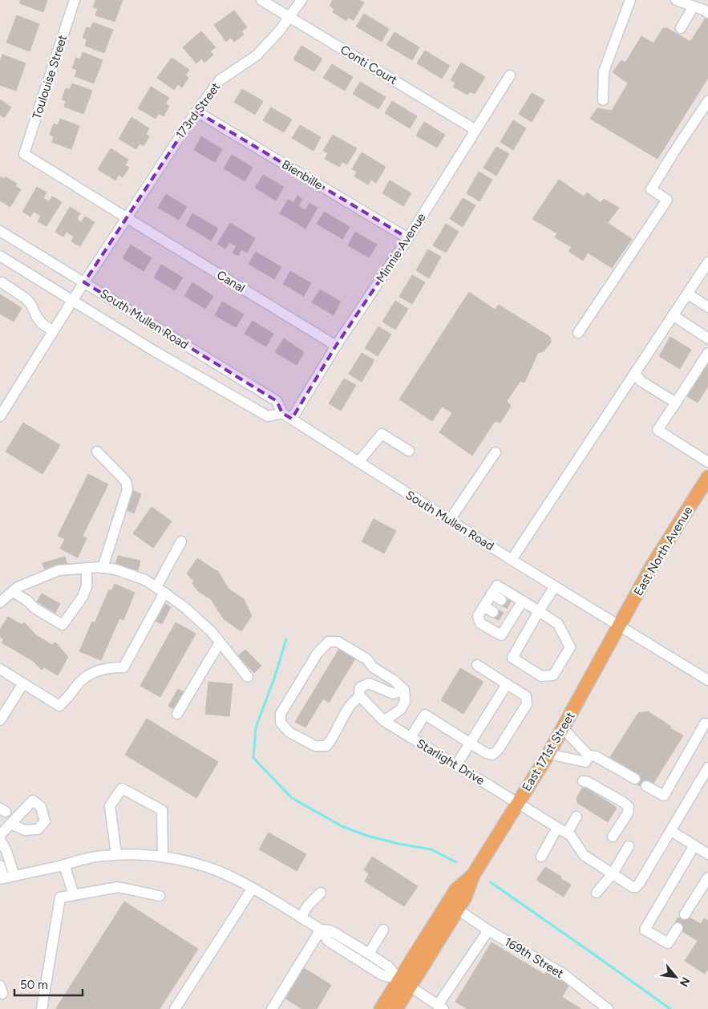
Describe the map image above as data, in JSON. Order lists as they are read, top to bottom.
{
  "streets": {
    "main road": ["East North Avenue", "East 171st Street"],
    "street": [
      "Conti Court",
      "Toulouise Street",
      "173rd Street",
      "Bienbille",
      "Minnie Avenue",
      "Canal",
      "South Mullen Road",
      "Starlight Drive",
      "169th Street"
    ]
  },
  "crossings": [
    ["Conti Court", "173rd Street"],
    ["Conti Court", "Minnie Avenue"],
    ["Toulouise Street", "173rd Street"],
    ["Toulouise Street", "Canal"],
    ["173rd Street", "Bienbille"],
    ["173rd Street", "Canal"],
    ["173rd Street", "South Mullen Road"],
    ["Bienbille", "Minnie Avenue"],
    ["Minnie Avenue", "Canal"],
    ["Minnie Avenue", "South Mullen Road"],
    ["South Mullen Road", "East North Avenue"],
    ["South Mullen Road", "East 171st Street"],
    ["East North Avenue", "East 171st Street"],
    ["East 171st Street", "Starlight Drive"],
    ["East 171st Street", "169th Street"]
  ],
  "scale_bar": "50 m",
  "north": "bottom right"
}
